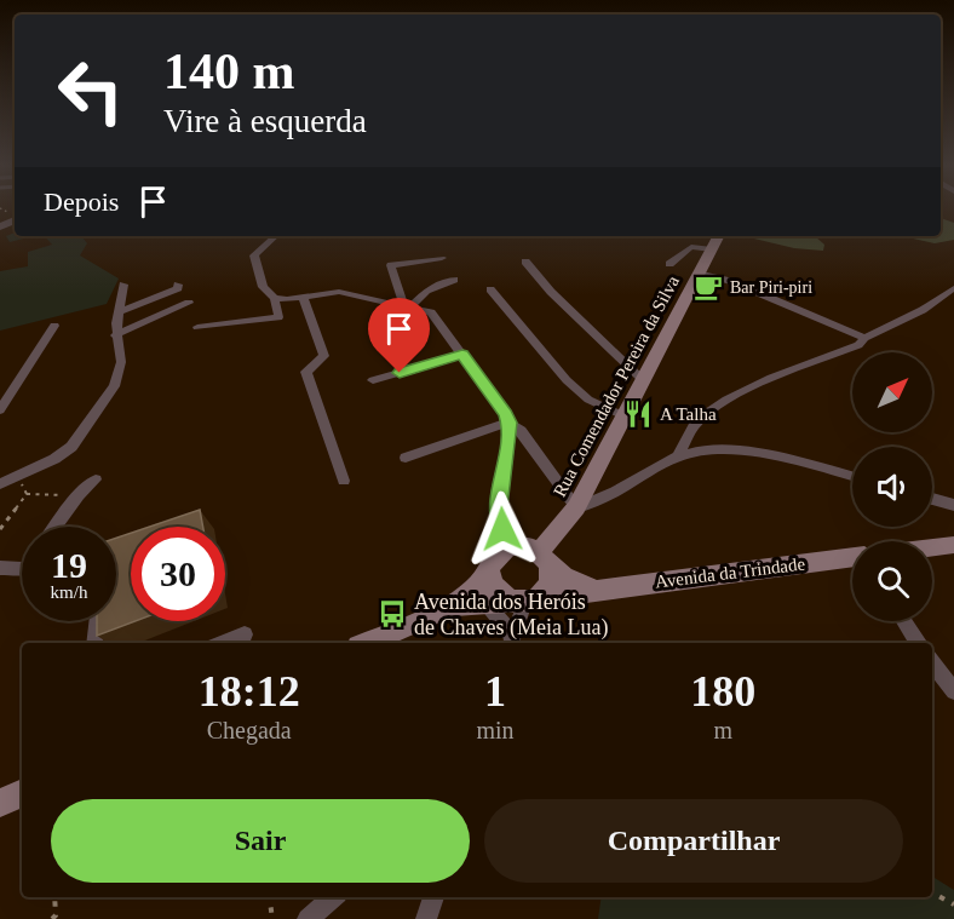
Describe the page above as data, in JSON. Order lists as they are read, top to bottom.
{
  "streets": {
    "main road": ["Rua Comendador Pereira da Silva", "Avenida da Trindade"]
  },
  "crossings": [
    ["Rua Comendador Pereira da Silva", "Avenida da Trindade"]
  ],
  "places": {
    "cafe": ["Bar Piri-piri"],
    "restaurant": ["A Talha"],
    "bus stop": ["Avenida dos Heróis de Chaves (Meia Lua)"]
  },
  "north": "top right",
  "page": {
    "turn": ["140 m", "Vire à esquerda"],
    "then": "Depois",
    "speed": "19 km/h",
    "limit": "30",
    "eta": [
      "18:12",
      "Chegada",
      "1",
      "min",
      "180",
      "m"
    ],
    "buttons": ["Sair", "Compartilhar"]
  }
}
